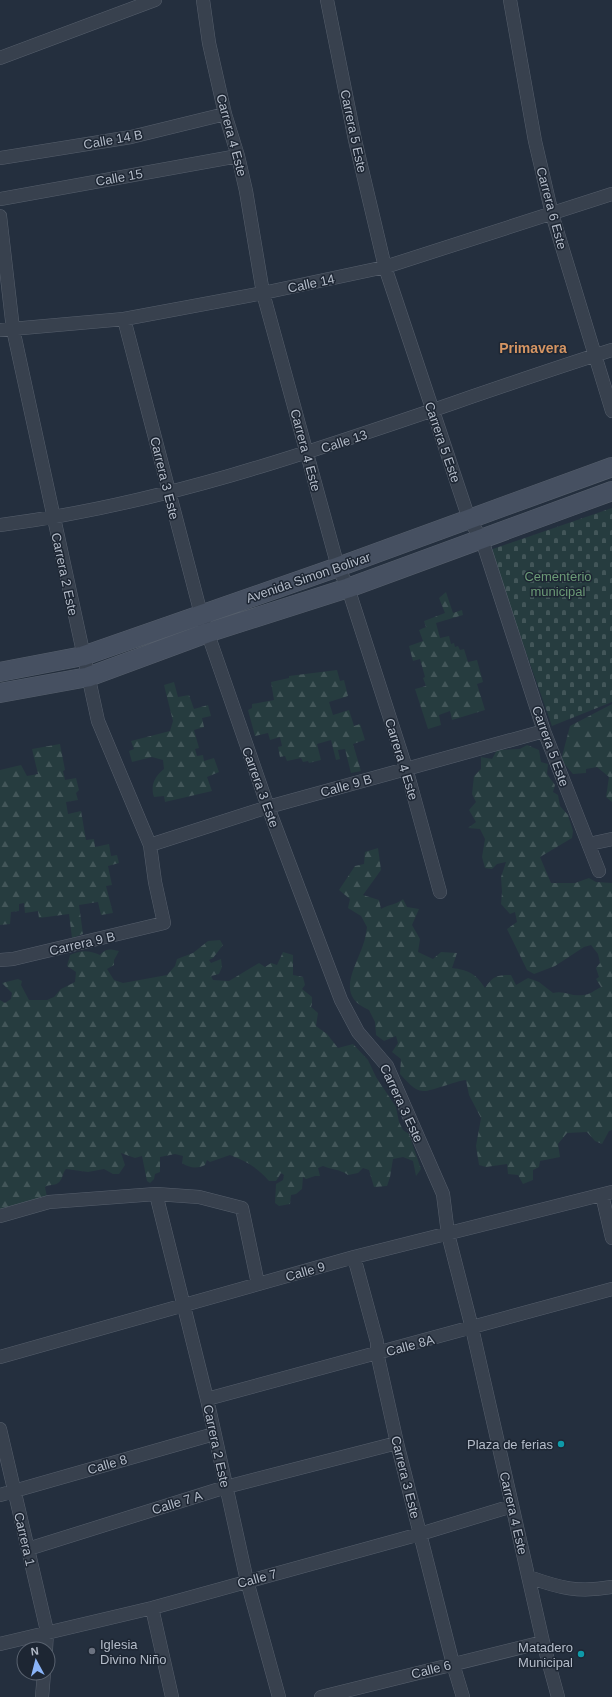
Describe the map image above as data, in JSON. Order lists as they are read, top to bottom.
{
  "streets": {
    "main road": ["Avenida Simon Bolivar"],
    "street": [
      "Carrera 5 Este",
      "Carrera 4 Este",
      "Calle 14 B",
      "Calle 15",
      "Carrera 6 Este",
      "Calle 14",
      "Calle 13",
      "Carrera 3 Este",
      "Carrera 2 Este",
      "Calle 9 B",
      "Carrera 9 B",
      "Calle 9",
      "Calle 8A",
      "Calle 8",
      "Calle 7 A",
      "Carrera 1",
      "Calle 7",
      "Calle 6"
    ]
  },
  "crossings": [
    ["Carrera 5 Este", "Calle 14"],
    ["Carrera 5 Este", "Calle 13"],
    ["Carrera 5 Este", "Avenida Simon Bolivar"],
    ["Carrera 5 Este", "Calle 9 B"],
    ["Carrera 4 Este", "Calle 14 B"],
    ["Carrera 4 Este", "Calle 15"],
    ["Carrera 4 Este", "Calle 14"],
    ["Carrera 4 Este", "Calle 13"],
    ["Carrera 4 Este", "Carrera 3 Este"],
    ["Carrera 4 Este", "Avenida Simon Bolivar"],
    ["Carrera 4 Este", "Calle 9 B"],
    ["Carrera 4 Este", "Calle 9"],
    ["Carrera 4 Este", "Calle 8A"],
    ["Carrera 4 Este", "Calle 7"],
    ["Carrera 4 Este", "Calle 6"],
    ["Carrera 6 Este", "Calle 14"],
    ["Carrera 6 Este", "Calle 13"],
    ["Calle 14", "Carrera 3 Este"],
    ["Calle 14", "Carrera 2 Este"],
    ["Calle 13", "Carrera 3 Este"],
    ["Calle 13", "Carrera 2 Este"],
    ["Carrera 3 Este", "Avenida Simon Bolivar"],
    ["Carrera 3 Este", "Calle 9 B"],
    ["Carrera 3 Este", "Calle 9"],
    ["Carrera 3 Este", "Calle 8A"],
    ["Carrera 3 Este", "Calle 7 A"],
    ["Carrera 3 Este", "Calle 7"],
    ["Carrera 3 Este", "Calle 6"],
    ["Carrera 2 Este", "Avenida Simon Bolivar"],
    ["Carrera 2 Este", "Calle 9 B"],
    ["Carrera 2 Este", "Carrera 9 B"],
    ["Carrera 2 Este", "Calle 9"],
    ["Carrera 2 Este", "Calle 8A"],
    ["Carrera 2 Este", "Calle 8"],
    ["Carrera 2 Este", "Calle 7 A"],
    ["Carrera 2 Este", "Calle 7"],
    ["Calle 8", "Carrera 1"],
    ["Calle 7 A", "Carrera 1"],
    ["Carrera 1", "Calle 7"]
  ],
  "districts": ["Primavera"],
  "parks": ["Cementerio municipal"],
  "places": ["Plaza de ferias", "Iglesia Divino Niño", "Matadero Municipal"],
  "north": "top"
}
